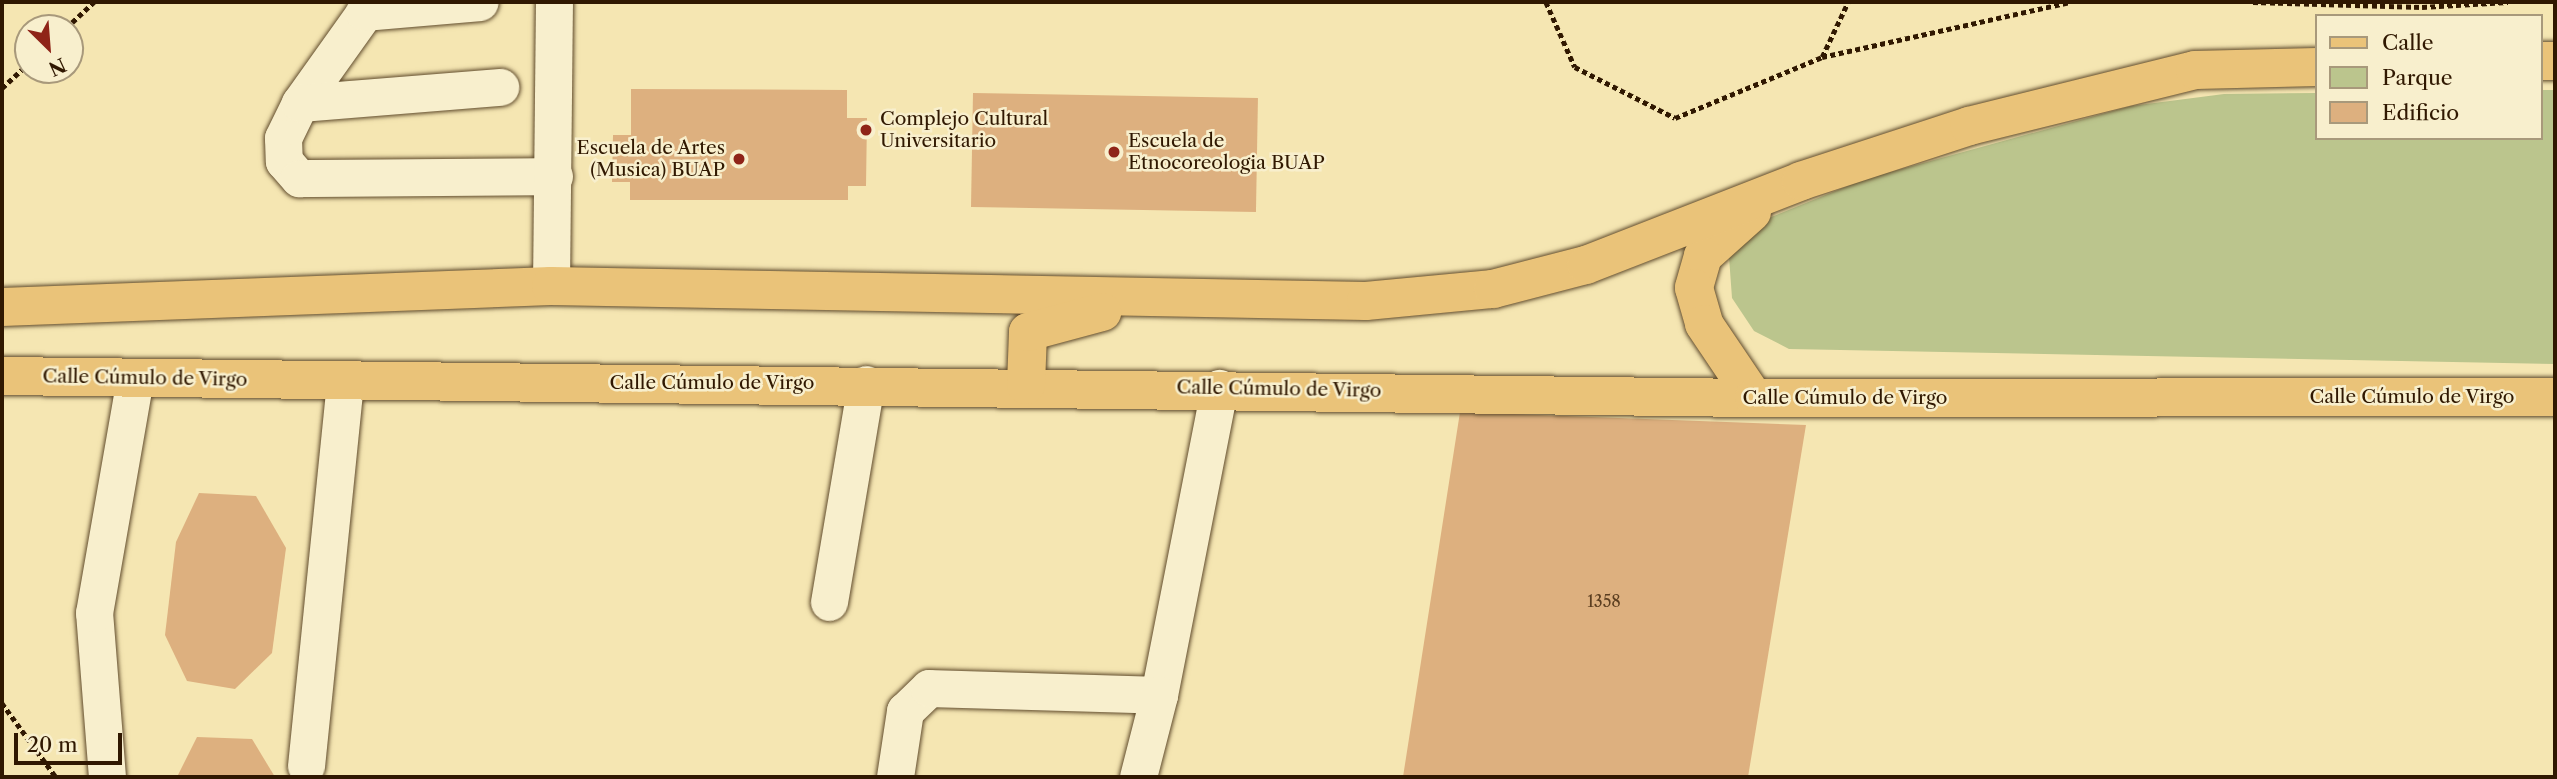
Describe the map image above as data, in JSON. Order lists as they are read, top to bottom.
{
  "streets": {
    "main road": ["Calle Cúmulo de Virgo"]
  },
  "places": ["Complejo Cultural Universitario", "Escuela de Etnocoreologia BUAP", "Escuela de Artes (Musica) BUAP"],
  "house_numbers": ["1358"],
  "legend": ["Calle", "Parque", "Edificio"],
  "scale_bar": "20 m",
  "north": "bottom right"
}
